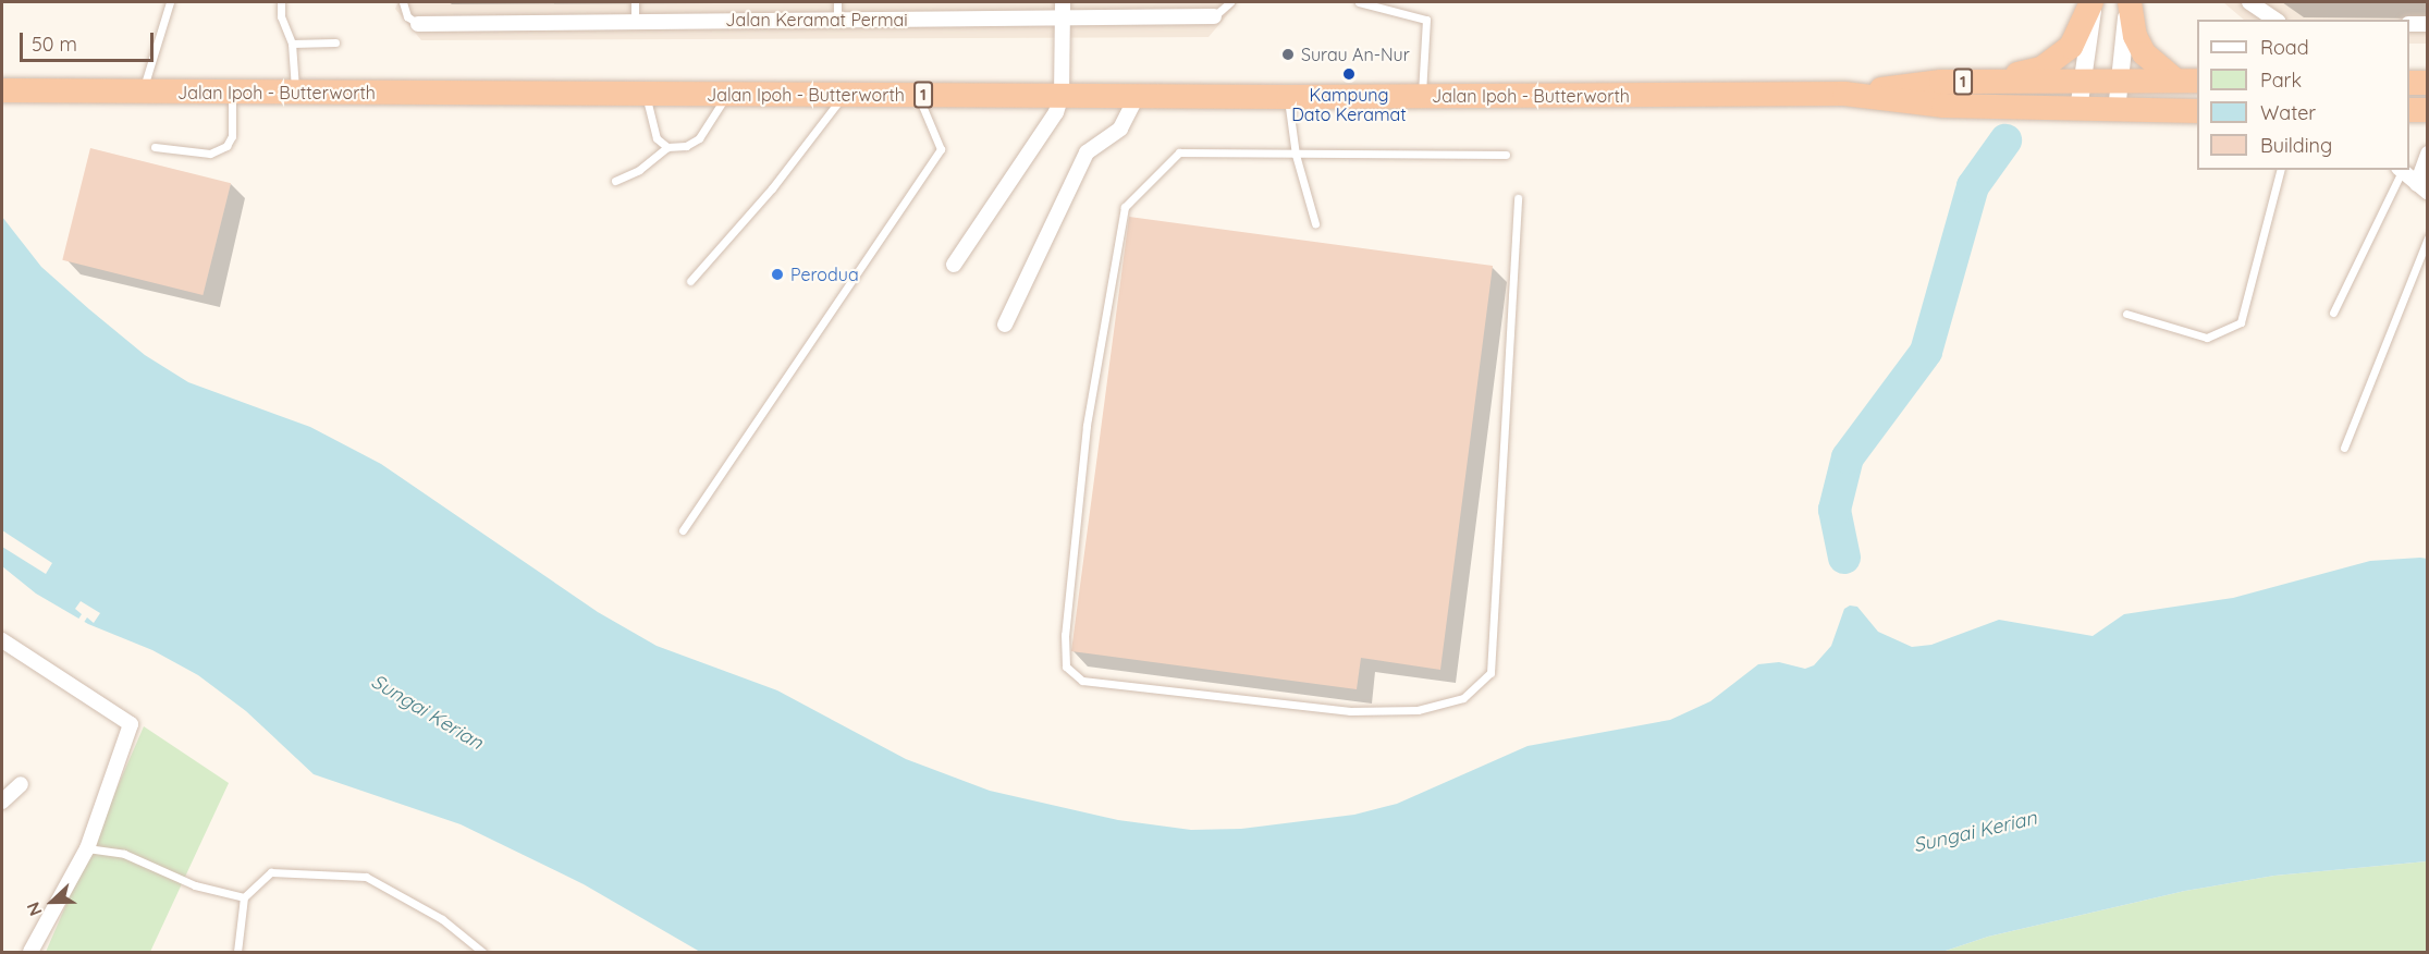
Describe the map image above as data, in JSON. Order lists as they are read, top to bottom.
{
  "streets": {
    "highway": ["1", "Jalan Ipoh - Butterworth"],
    "street": ["Jalan Keramat Permai"]
  },
  "water": ["Sungai Kerian"],
  "places": ["Surau An-Nur", "Kampung Dato Keramat", "Perodua"],
  "legend": [
    "Road",
    "Park",
    "Water",
    "Building"
  ],
  "scale_bar": "50 m",
  "north": "left"
}
